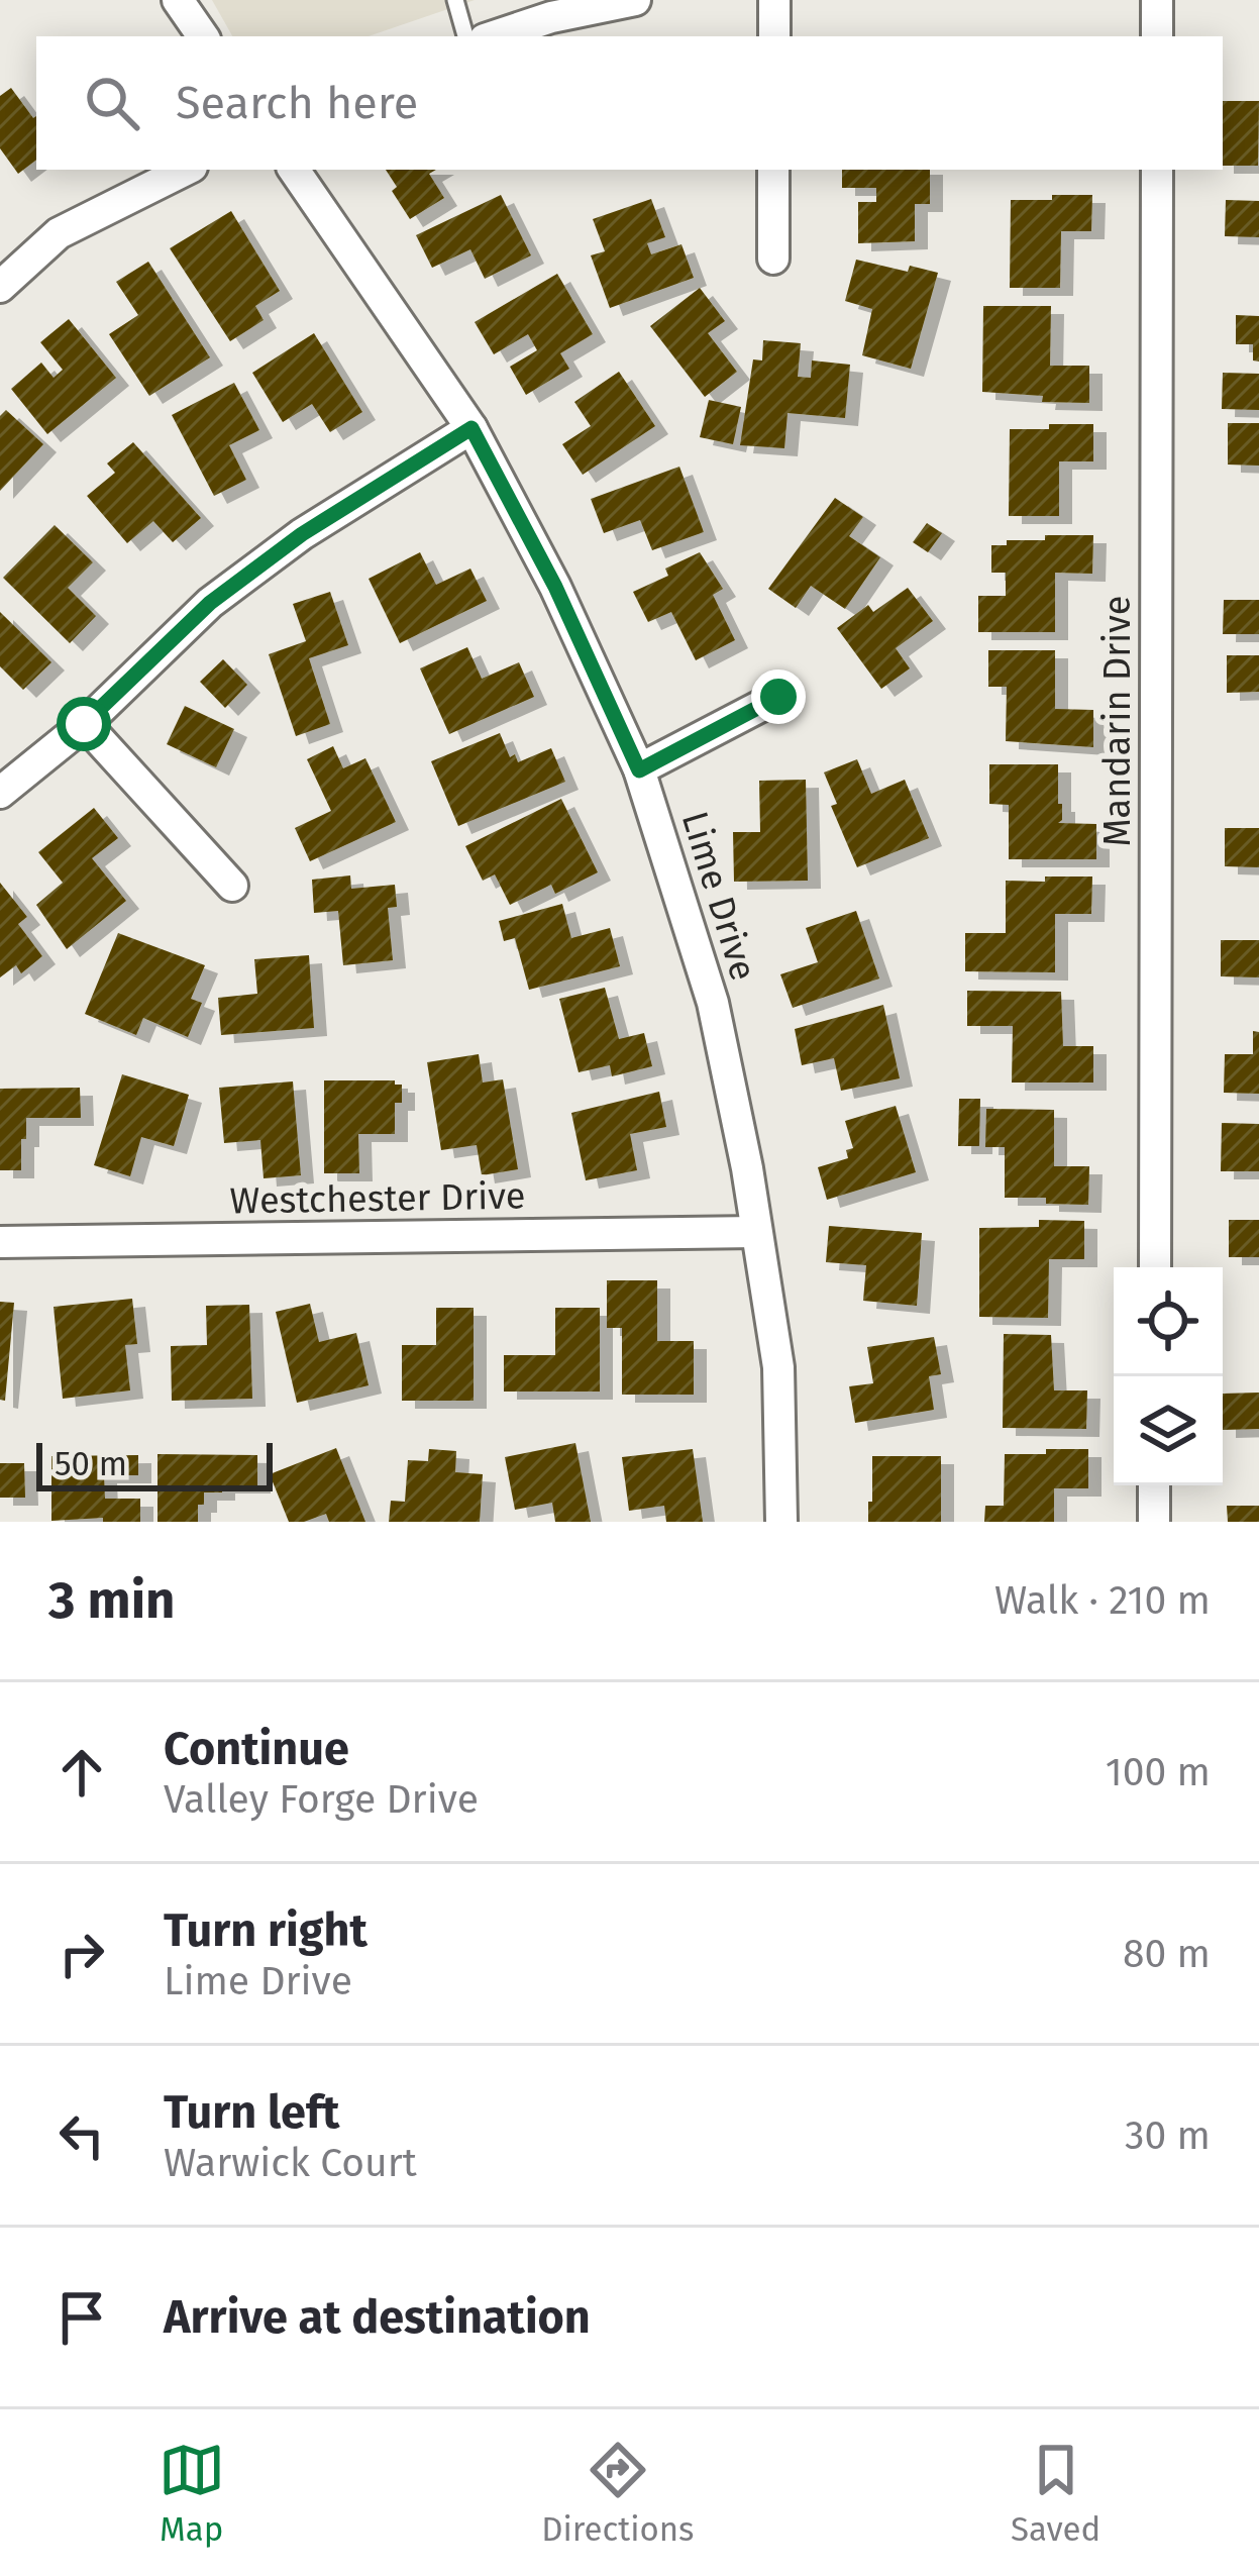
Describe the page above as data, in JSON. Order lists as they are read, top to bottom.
{
  "streets": {
    "street": ["Mandarin Drive", "Lime Drive", "Westchester Drive"]
  },
  "crossings": [
    ["Lime Drive", "Westchester Drive"]
  ],
  "scale_bar": "50 m",
  "page": {
    "search": "Search here",
    "scale": "50 m",
    "heading": ["3 min", "Walk · 210 m"],
    "list": [
      ["Continue", "Valley Forge Drive", "100 m"],
      ["Turn right", "Lime Drive", "80 m"],
      ["Turn left", "Warwick Court", "30 m"],
      "Arrive at destination"
    ],
    "nav": ["Map", "Directions", "Saved"]
  }
}
